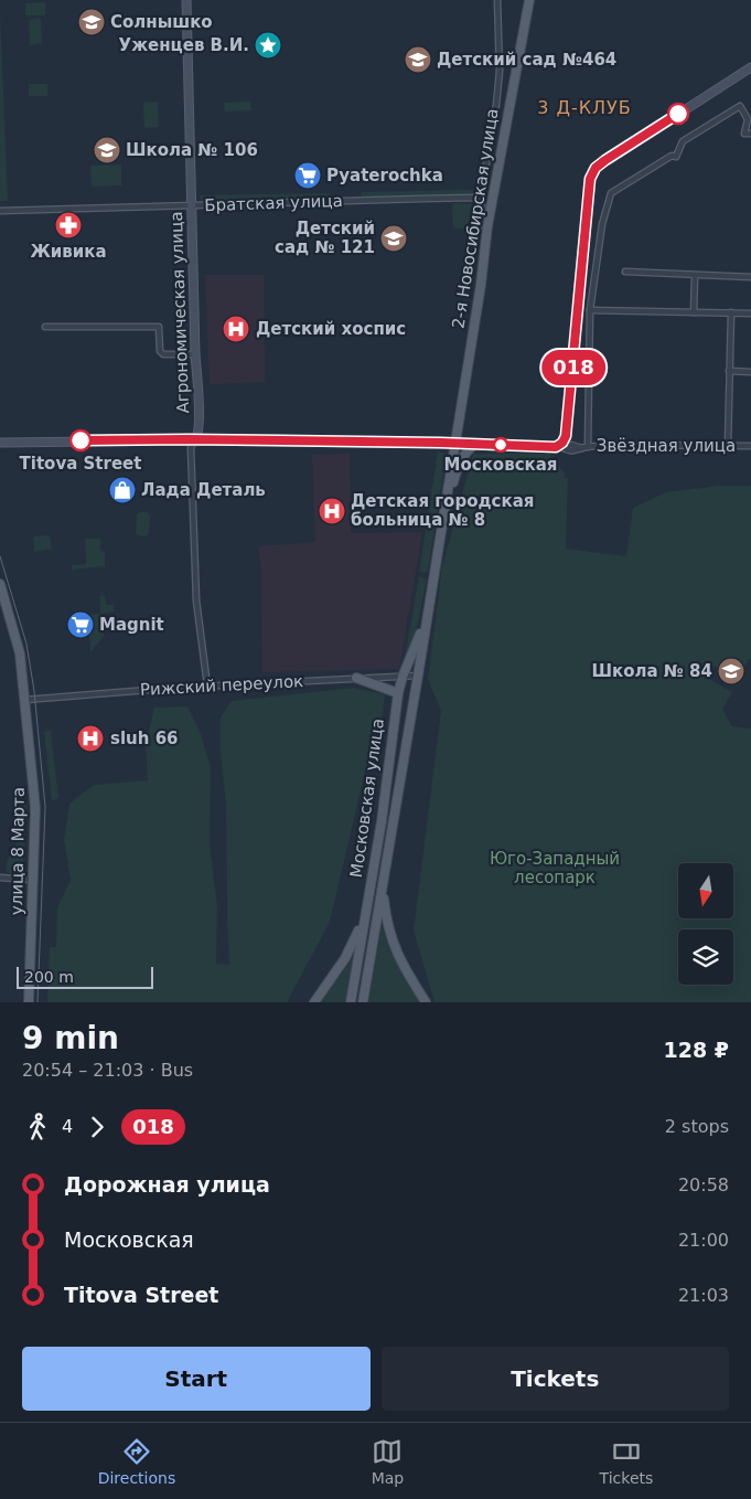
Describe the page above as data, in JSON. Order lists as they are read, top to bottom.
{
  "streets": {
    "main road": ["2-я Новосибирская улица", "Московская улица", "улица 8 Марта"],
    "street": [
      "Братская улица",
      "Агрономическая улица",
      "Звёздная улица",
      "Рижский переулок"
    ]
  },
  "crossings": [
    ["Братская улица", "2-я Новосибирская улица"],
    ["Братская улица", "Агрономическая улица"],
    ["2-я Новосибирская улица", "Московская улица"],
    ["Агрономическая улица", "Рижский переулок"],
    ["Рижский переулок", "Московская улица"],
    ["Рижский переулок", "улица 8 Марта"]
  ],
  "districts": ["3 Д-КЛУБ"],
  "parks": ["Юго-Западный лесопарк"],
  "places": {
    "school or university": [
      "Солнышко",
      "Детский сад №464",
      "Школа № 106",
      "Детский сад № 121",
      "Школа № 84"
    ],
    "place": ["Уженцев В.И."],
    "supermarket": ["Pyaterochka", "Magnit"],
    "pharmacy": ["Живика"],
    "hospital": ["Детский хоспис", "Детская городская больница № 8", "sluh 66"],
    "other": ["Titova Street", "Московская"],
    "shop": ["Лада Деталь"]
  },
  "lines": ["bus line 018"],
  "scale_bar": "200 m",
  "north": "bottom",
  "page": {
    "on_map": "018",
    "scale": "200 m",
    "heading": ["9 min", "20:54 – 21:03 · Bus", "128 ₽"],
    "legs": ["4", "018", "2 stops"],
    "list": [
      {
        "name": "Дорожная улица",
        "value": "20:58"
      },
      {
        "name": "Московская",
        "value": "21:00"
      },
      {
        "name": "Titova Street",
        "value": "21:03"
      }
    ],
    "buttons": ["Start", "Tickets"],
    "tabs": ["Directions", "Map", "Tickets"]
  }
}
